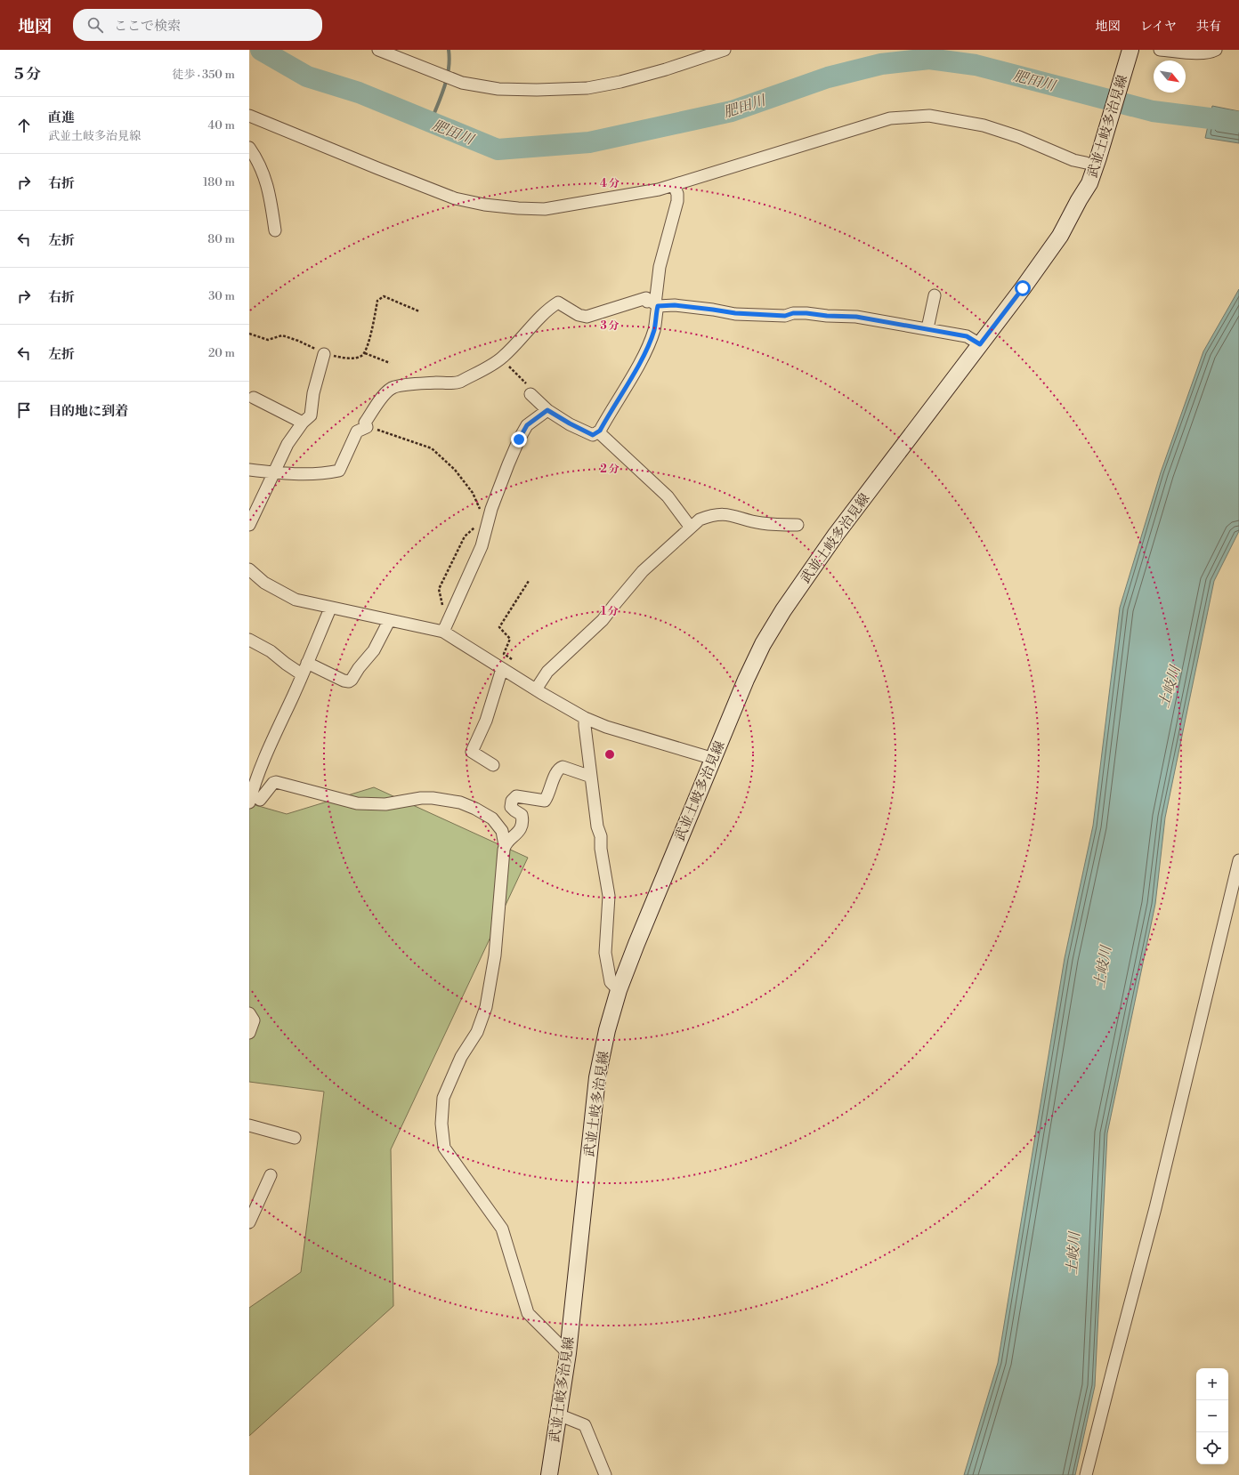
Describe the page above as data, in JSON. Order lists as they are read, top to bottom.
{
  "streets": {
    "main road": ["武並土岐多治見線"]
  },
  "water": ["肥田川", "土岐川"],
  "north": "bottom right",
  "page": {
    "header": "地図",
    "search": "ここで検索",
    "nav": ["地図", "レイヤ", "共有"],
    "heading": ["5 分", "徒歩 · 350 m"],
    "list": [
      ["直進", "武並土岐多治見線", "40 m"],
      ["右折", "180 m"],
      ["左折", "80 m"],
      ["右折", "30 m"],
      ["左折", "20 m"],
      "目的地に到着"
    ],
    "map_buttons": ["+", "−"]
  },
  "rings": [
    "4 分",
    "3 分",
    "2 分",
    "1 分"
  ]
}
